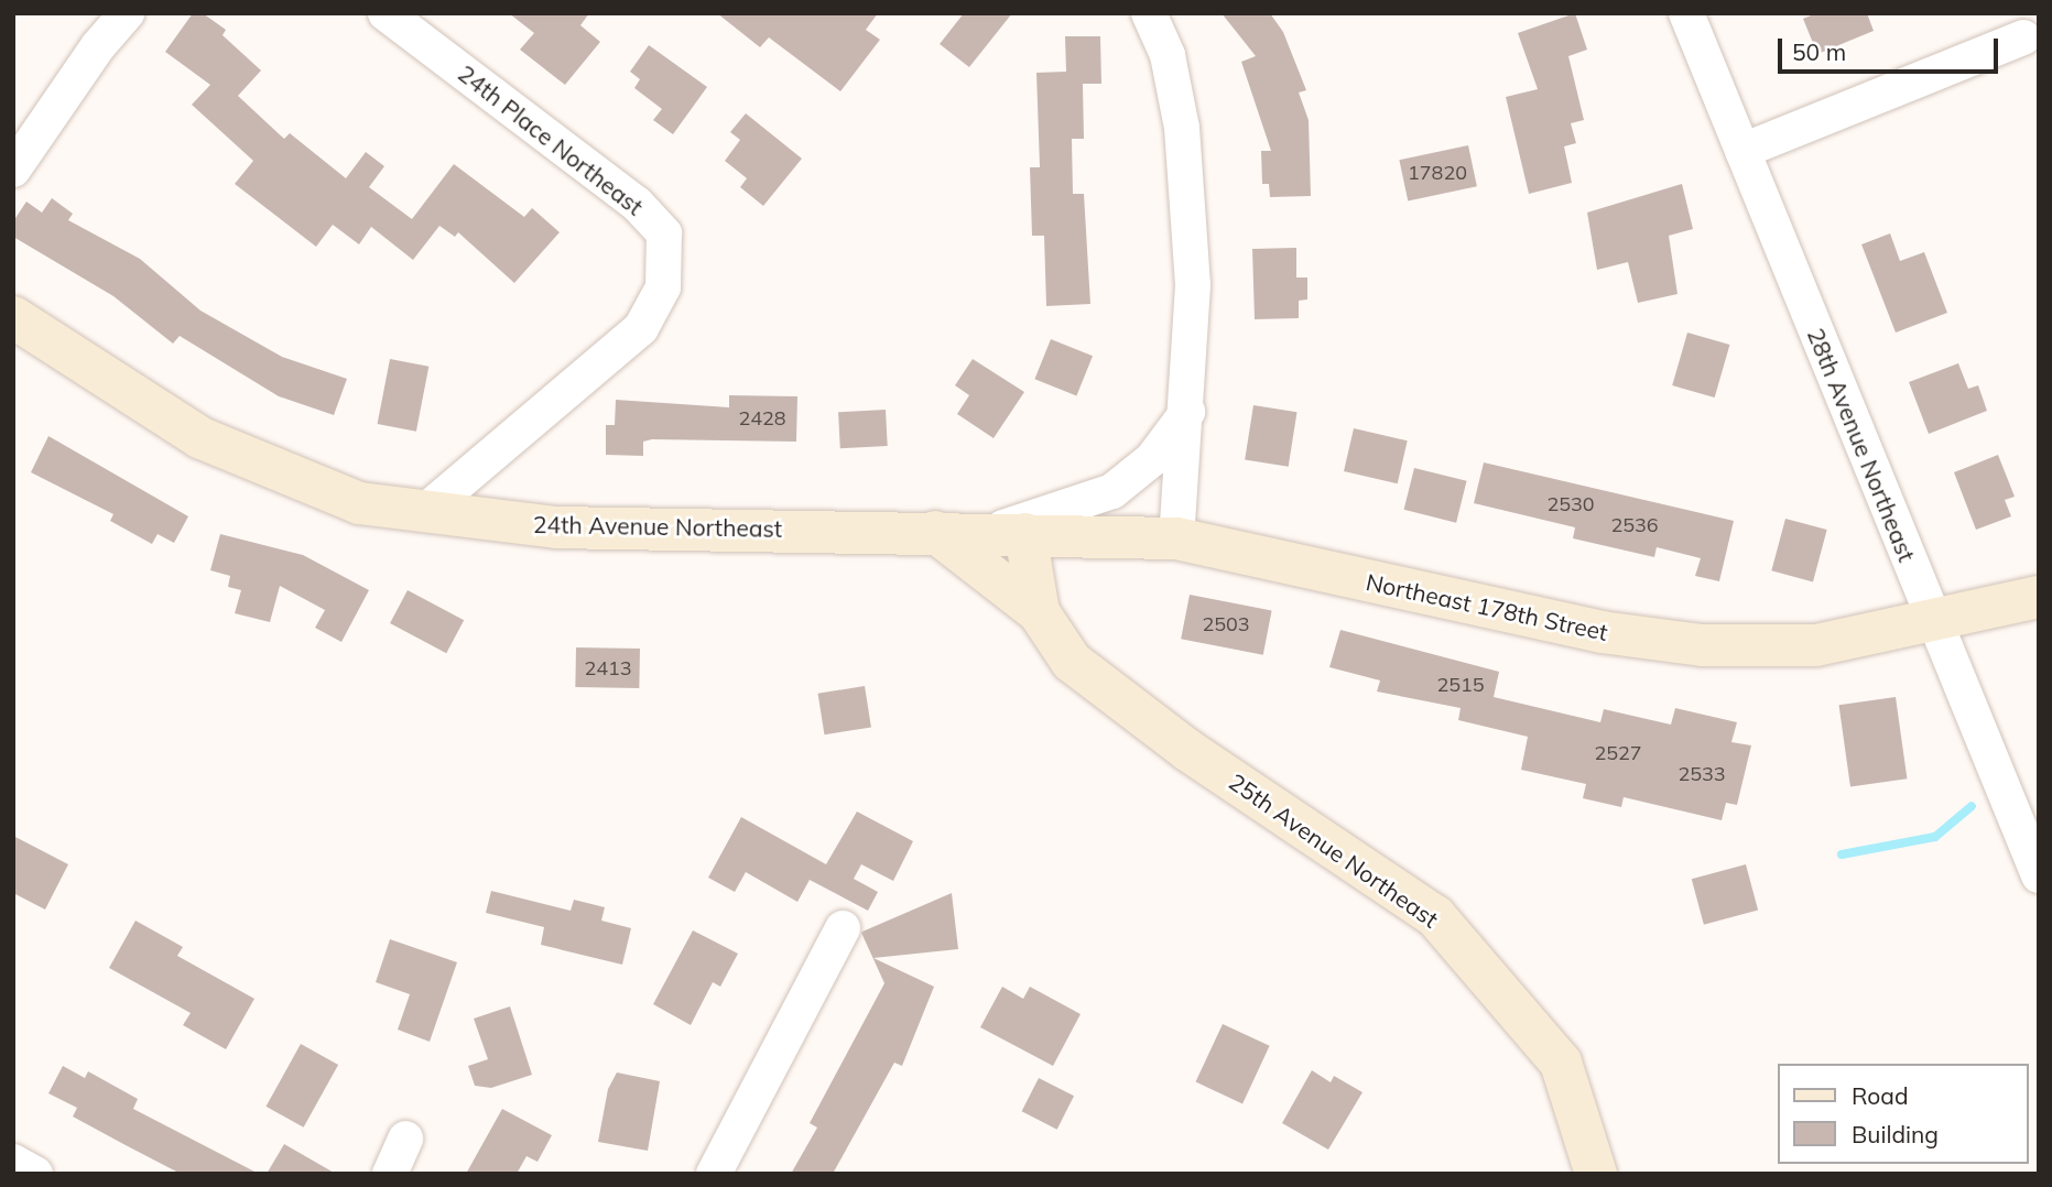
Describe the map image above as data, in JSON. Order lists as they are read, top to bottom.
{
  "streets": {
    "main road": ["24th Avenue Northeast", "Northeast 178th Street", "25th Avenue Northeast"],
    "street": ["24th Place Northeast", "28th Avenue Northeast"]
  },
  "crossings": [
    ["24th Place Northeast", "24th Avenue Northeast"],
    ["28th Avenue Northeast", "Northeast 178th Street"],
    ["24th Avenue Northeast", "Northeast 178th Street"],
    ["24th Avenue Northeast", "25th Avenue Northeast"],
    ["Northeast 178th Street", "25th Avenue Northeast"]
  ],
  "house_numbers": [
    "17820",
    "2428",
    "2530",
    "2536",
    "2503",
    "2413",
    "2515",
    "2527",
    "2533"
  ],
  "legend": ["Road", "Building"],
  "scale_bar": "50 m"
}
